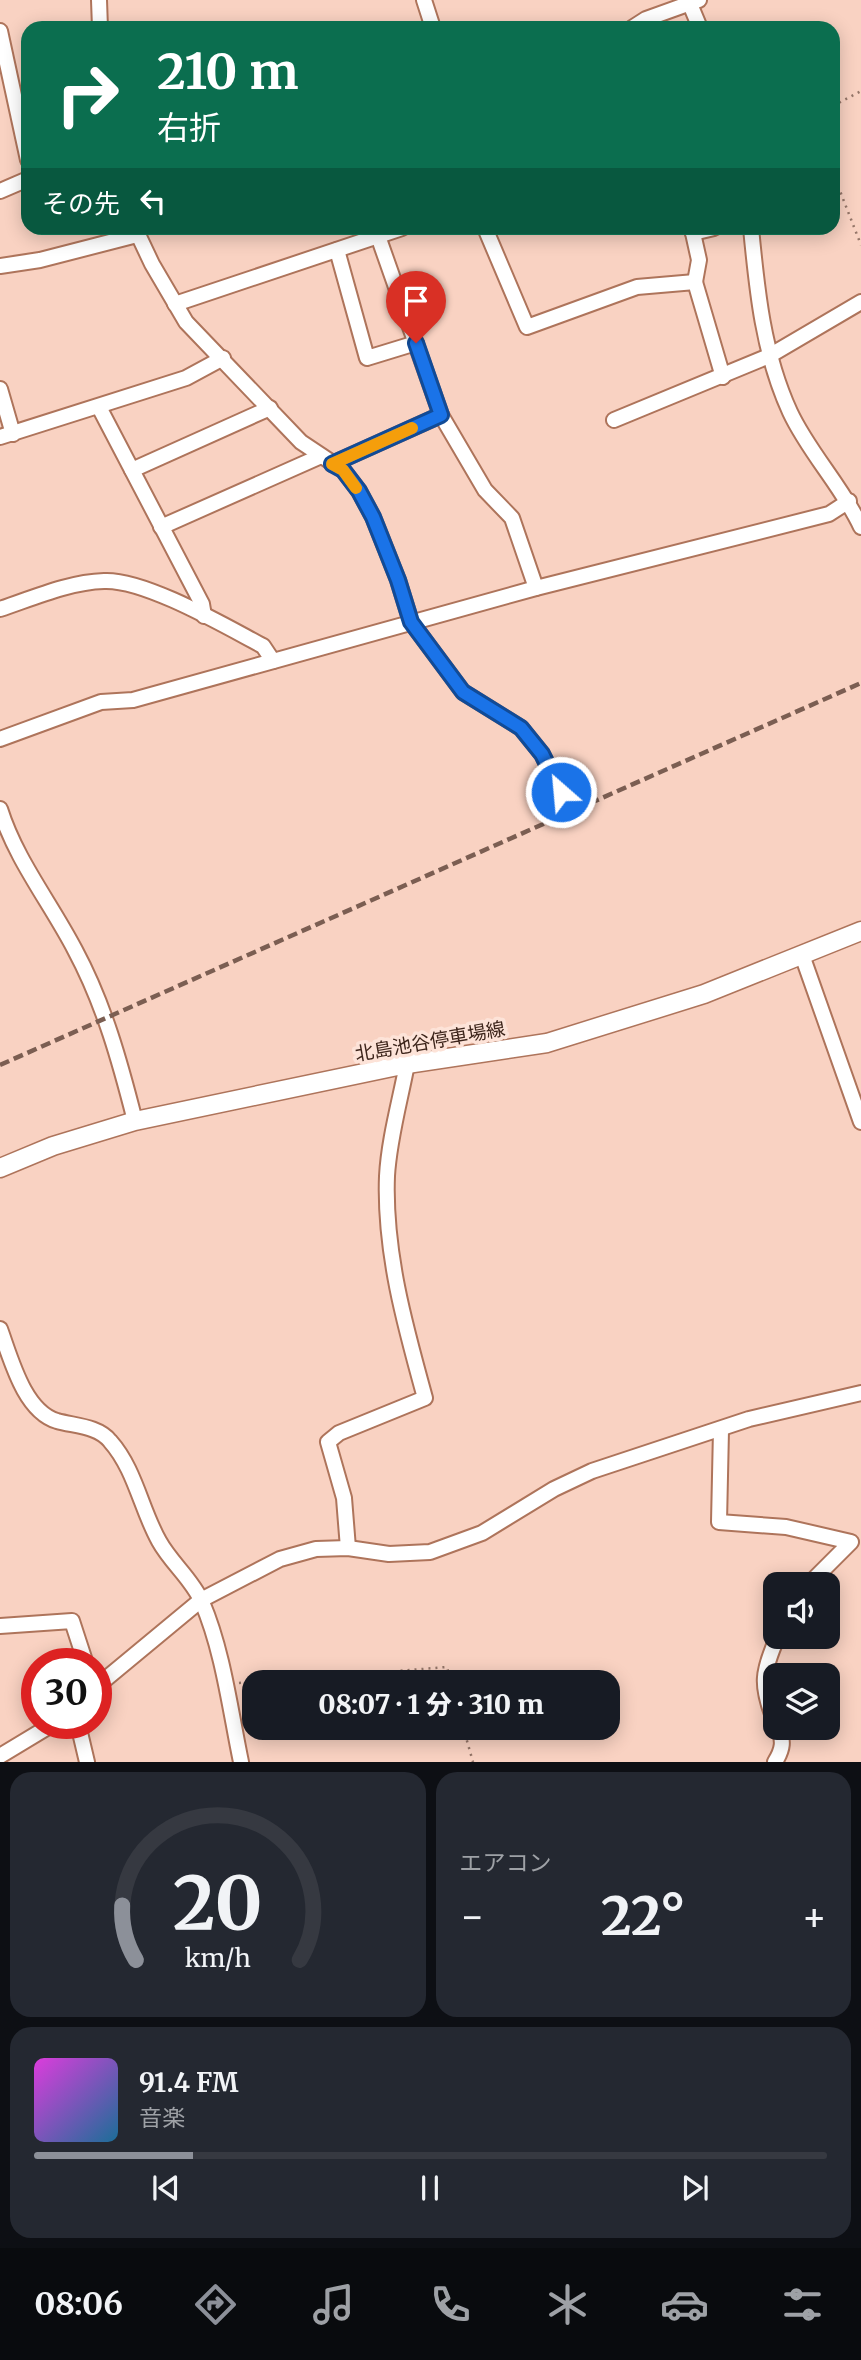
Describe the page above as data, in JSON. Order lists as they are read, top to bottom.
{
  "streets": {
    "main road": ["北島池谷停車場線"]
  },
  "page": {
    "turn": ["210 m", "右折"],
    "then": "その先",
    "limit": "30",
    "trip": "08:07 · 1 分 · 310 m",
    "tile": "エアコン",
    "heat": ["−", "22°", "+"],
    "song": ["91.4 FM", "音楽"],
    "tabs": "08:06",
    "gauge": ["20", "km/h"]
  }
}
